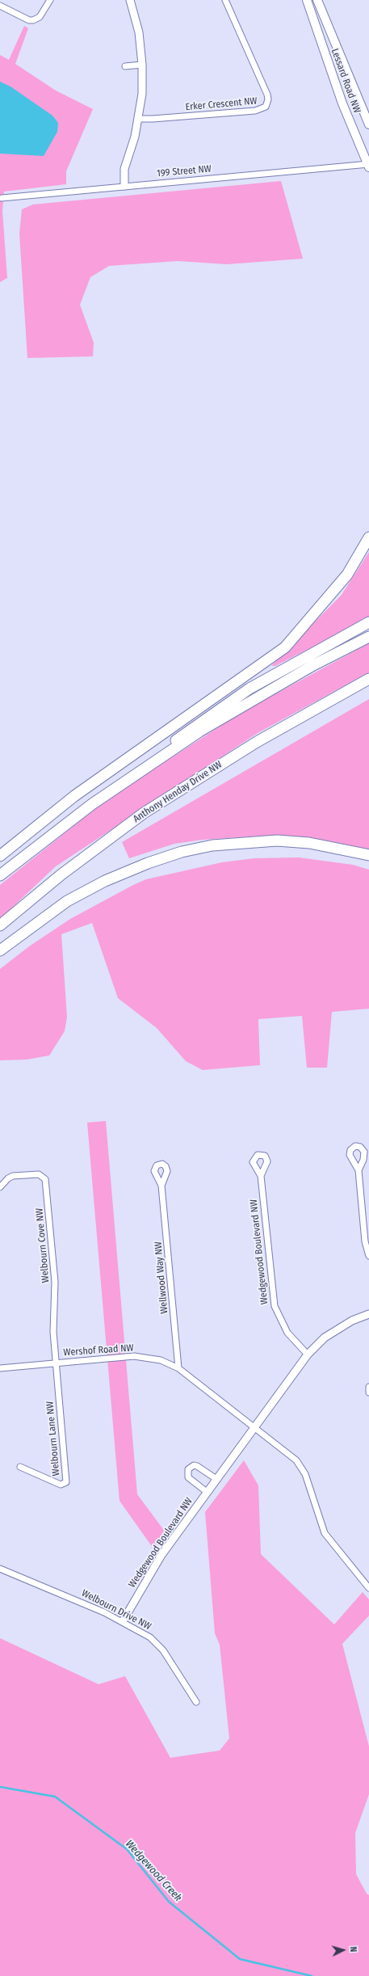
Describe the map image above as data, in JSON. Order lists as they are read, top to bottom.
{
  "streets": {
    "highway": ["Anthony Henday Drive NW"],
    "main road": ["Lessard Road NW"],
    "street": [
      "Erker Crescent NW",
      "199 Street NW",
      "Welbourn Cove NW",
      "Wedgewood Boulevard NW",
      "Wellwood Way NW",
      "Wershof Road NW",
      "Welbourn Lane NW",
      "Welbourn Drive NW"
    ]
  },
  "crossings": [
    ["Lessard Road NW", "199 Street NW"],
    ["Welbourn Cove NW", "Wershof Road NW"],
    ["Welbourn Cove NW", "Welbourn Lane NW"],
    ["Wedgewood Boulevard NW", "Wershof Road NW"],
    ["Wedgewood Boulevard NW", "Welbourn Drive NW"],
    ["Wellwood Way NW", "Wershof Road NW"],
    ["Wershof Road NW", "Welbourn Lane NW"]
  ],
  "water": ["Wedgewood Creek"],
  "north": "right"
}
